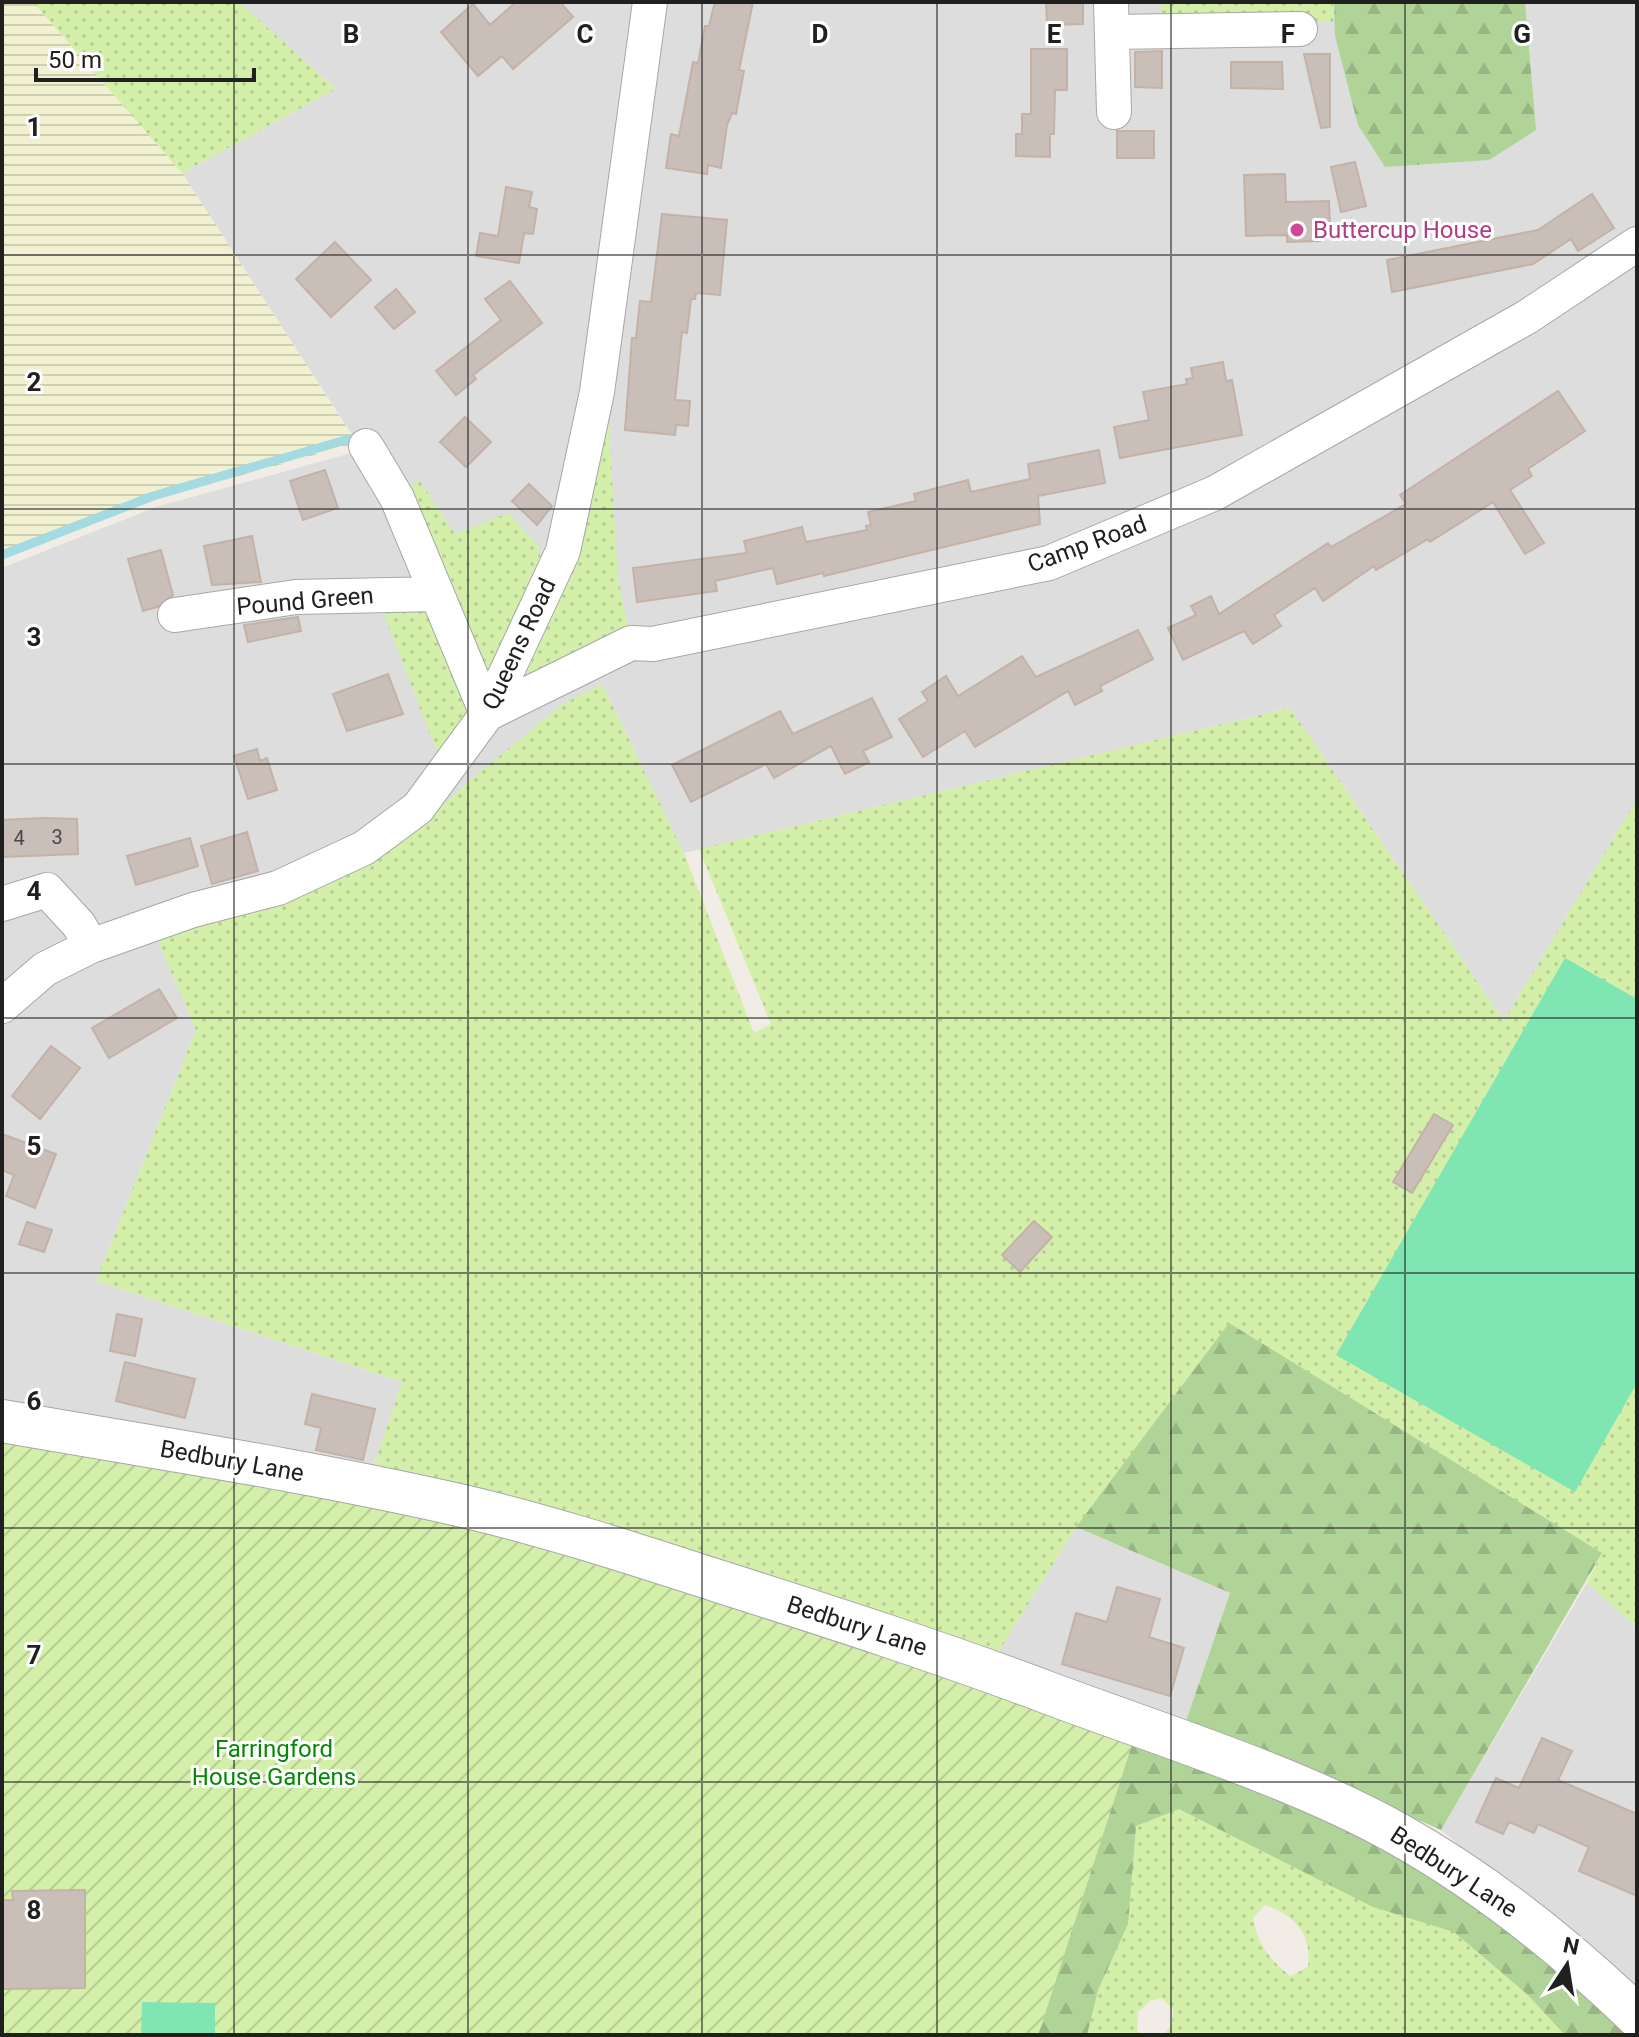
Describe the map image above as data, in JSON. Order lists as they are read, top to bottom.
{
  "streets": {
    "street": [
      "Camp Road",
      "Pound Green",
      "Queens Road",
      "Bedbury Lane"
    ]
  },
  "crossings": [
    ["Camp Road", "Queens Road"]
  ],
  "parks": ["Farringford House Gardens"],
  "places": ["Buttercup House"],
  "house_numbers": ["3", "4"],
  "scale_bar": "50 m",
  "north": "top",
  "grid": {
    "columns": [
      "B",
      "C",
      "D",
      "E",
      "F",
      "G"
    ],
    "rows": [
      "1",
      "2",
      "3",
      "4",
      "5",
      "6",
      "7",
      "8"
    ]
  }
}
